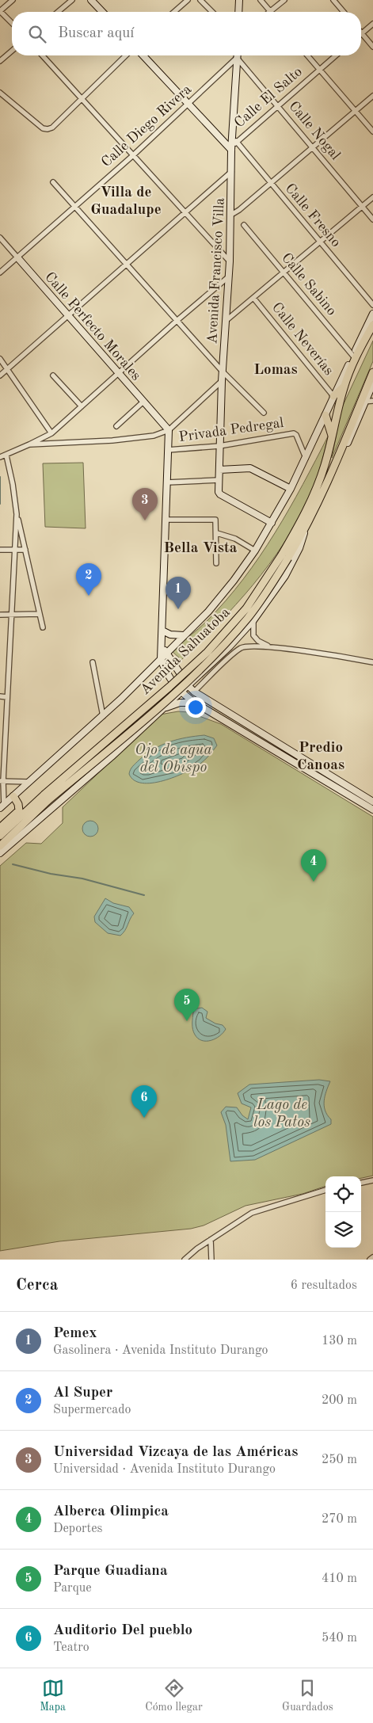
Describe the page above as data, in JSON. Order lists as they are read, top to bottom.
{
  "streets": {
    "main road": ["Avenida Sahuatoba"],
    "street": [
      "Calle El Salto",
      "Calle Diego Rivera",
      "Calle Nogal",
      "Calle Fresno",
      "Avenida Francisco Villa",
      "Calle Sabino",
      "Calle Perfecto Morales",
      "Calle Neverías",
      "Privada Pedregal"
    ]
  },
  "crossings": [
    ["Calle El Salto", "Calle Nogal"],
    ["Calle El Salto", "Calle Fresno"],
    ["Calle El Salto", "Avenida Francisco Villa"],
    ["Calle Diego Rivera", "Calle Nogal"],
    ["Calle Diego Rivera", "Avenida Francisco Villa"],
    ["Calle Diego Rivera", "Calle Perfecto Morales"],
    ["Calle Nogal", "Avenida Francisco Villa"],
    ["Avenida Francisco Villa", "Privada Pedregal"],
    ["Avenida Francisco Villa", "Avenida Sahuatoba"],
    ["Calle Sabino", "Avenida Sahuatoba"],
    ["Calle Neverías", "Avenida Sahuatoba"],
    ["Privada Pedregal", "Avenida Sahuatoba"]
  ],
  "districts": [
    "Villa de Guadalupe",
    "Lomas",
    "Bella Vista",
    "Predio Canoas"
  ],
  "water": ["Ojo de agua del Obispo", "Lago de los Patos"],
  "page": {
    "search": "Buscar aquí",
    "pins": [
      "3",
      "2",
      "1",
      "4",
      "5",
      "6"
    ],
    "heading": ["Cerca", "6 resultados"],
    "list": [
      {
        "mark": "1",
        "name": "Pemex",
        "note": "Gasolinera · Avenida Instituto Durango",
        "value": "130 m"
      },
      {
        "mark": "2",
        "name": "Al Super",
        "note": "Supermercado",
        "value": "200 m"
      },
      {
        "mark": "3",
        "name": "Universidad Vizcaya de las Américas",
        "note": "Universidad · Avenida Instituto Durango",
        "value": "250 m"
      },
      {
        "mark": "4",
        "name": "Alberca Olimpica",
        "note": "Deportes",
        "value": "270 m"
      },
      {
        "mark": "5",
        "name": "Parque Guadiana",
        "note": "Parque",
        "value": "410 m"
      },
      {
        "mark": "6",
        "name": "Auditorio Del pueblo",
        "note": "Teatro",
        "value": "540 m"
      }
    ],
    "nav": ["Mapa", "Cómo llegar", "Guardados"]
  }
}
